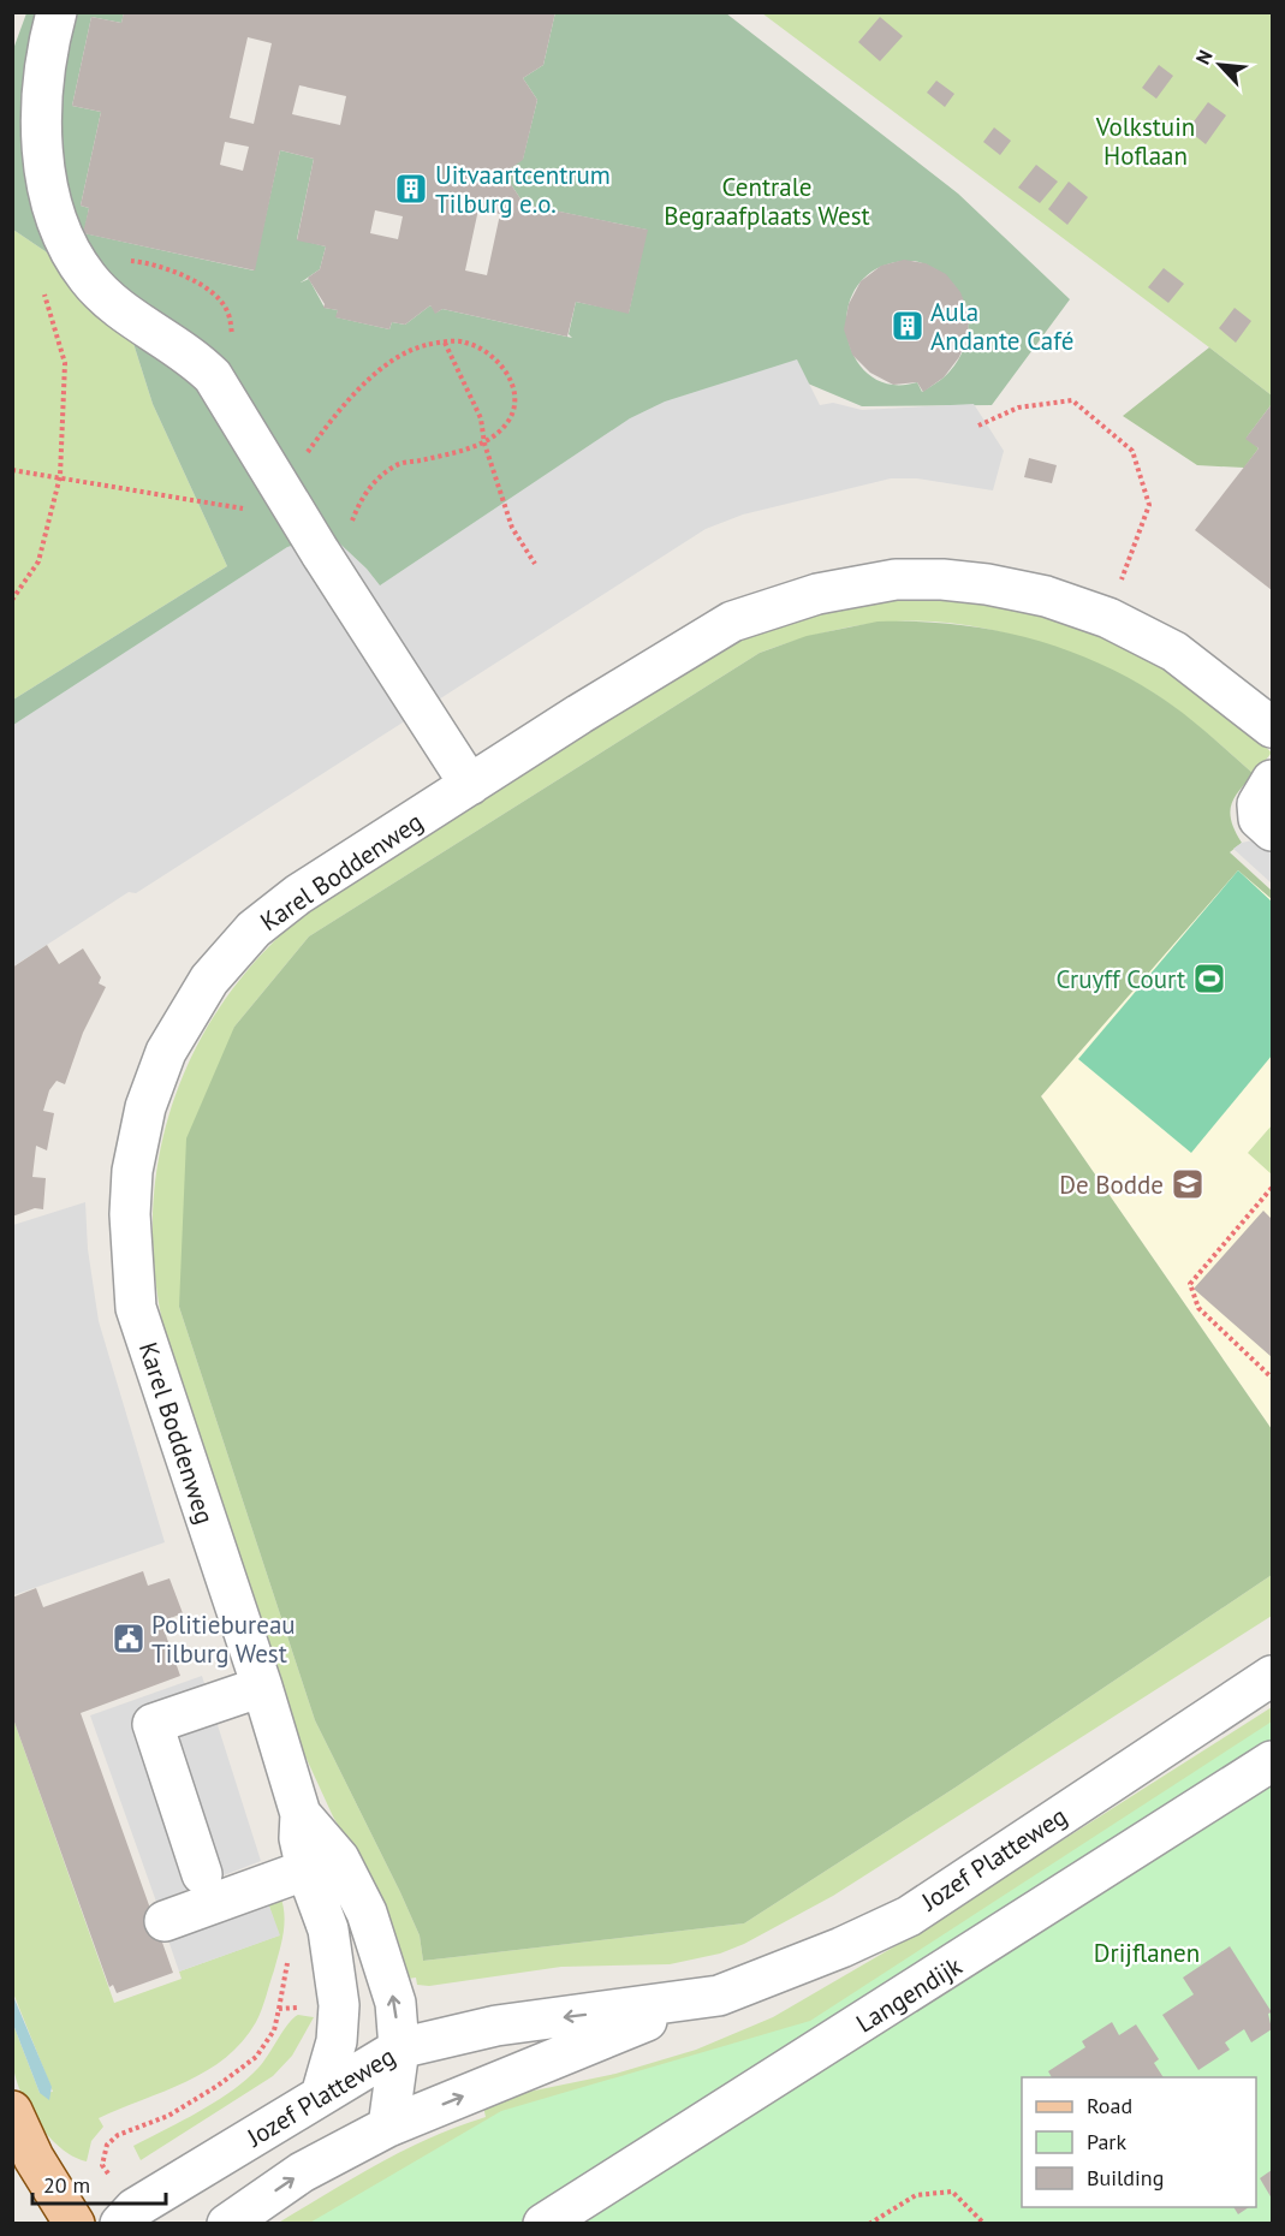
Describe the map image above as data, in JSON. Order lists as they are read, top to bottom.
{
  "streets": {
    "street": ["Karel Boddenweg", "Jozef Platteweg", "Langendijk"]
  },
  "crossings": [
    ["Karel Boddenweg", "Jozef Platteweg"]
  ],
  "parks": ["Volkstuin Hoflaan", "Centrale Begraafplaats West", "Drijflanen"],
  "places": {
    "building": ["Uitvaartcentrum Tilburg e.o.", "Aula Andante Café"],
    "sports": ["Cruyff Court"],
    "school or university": ["De Bodde"],
    "public building": ["Politiebureau Tilburg West"]
  },
  "legend": ["Road", "Park", "Building"],
  "scale_bar": "20 m",
  "north": "top left"
}
